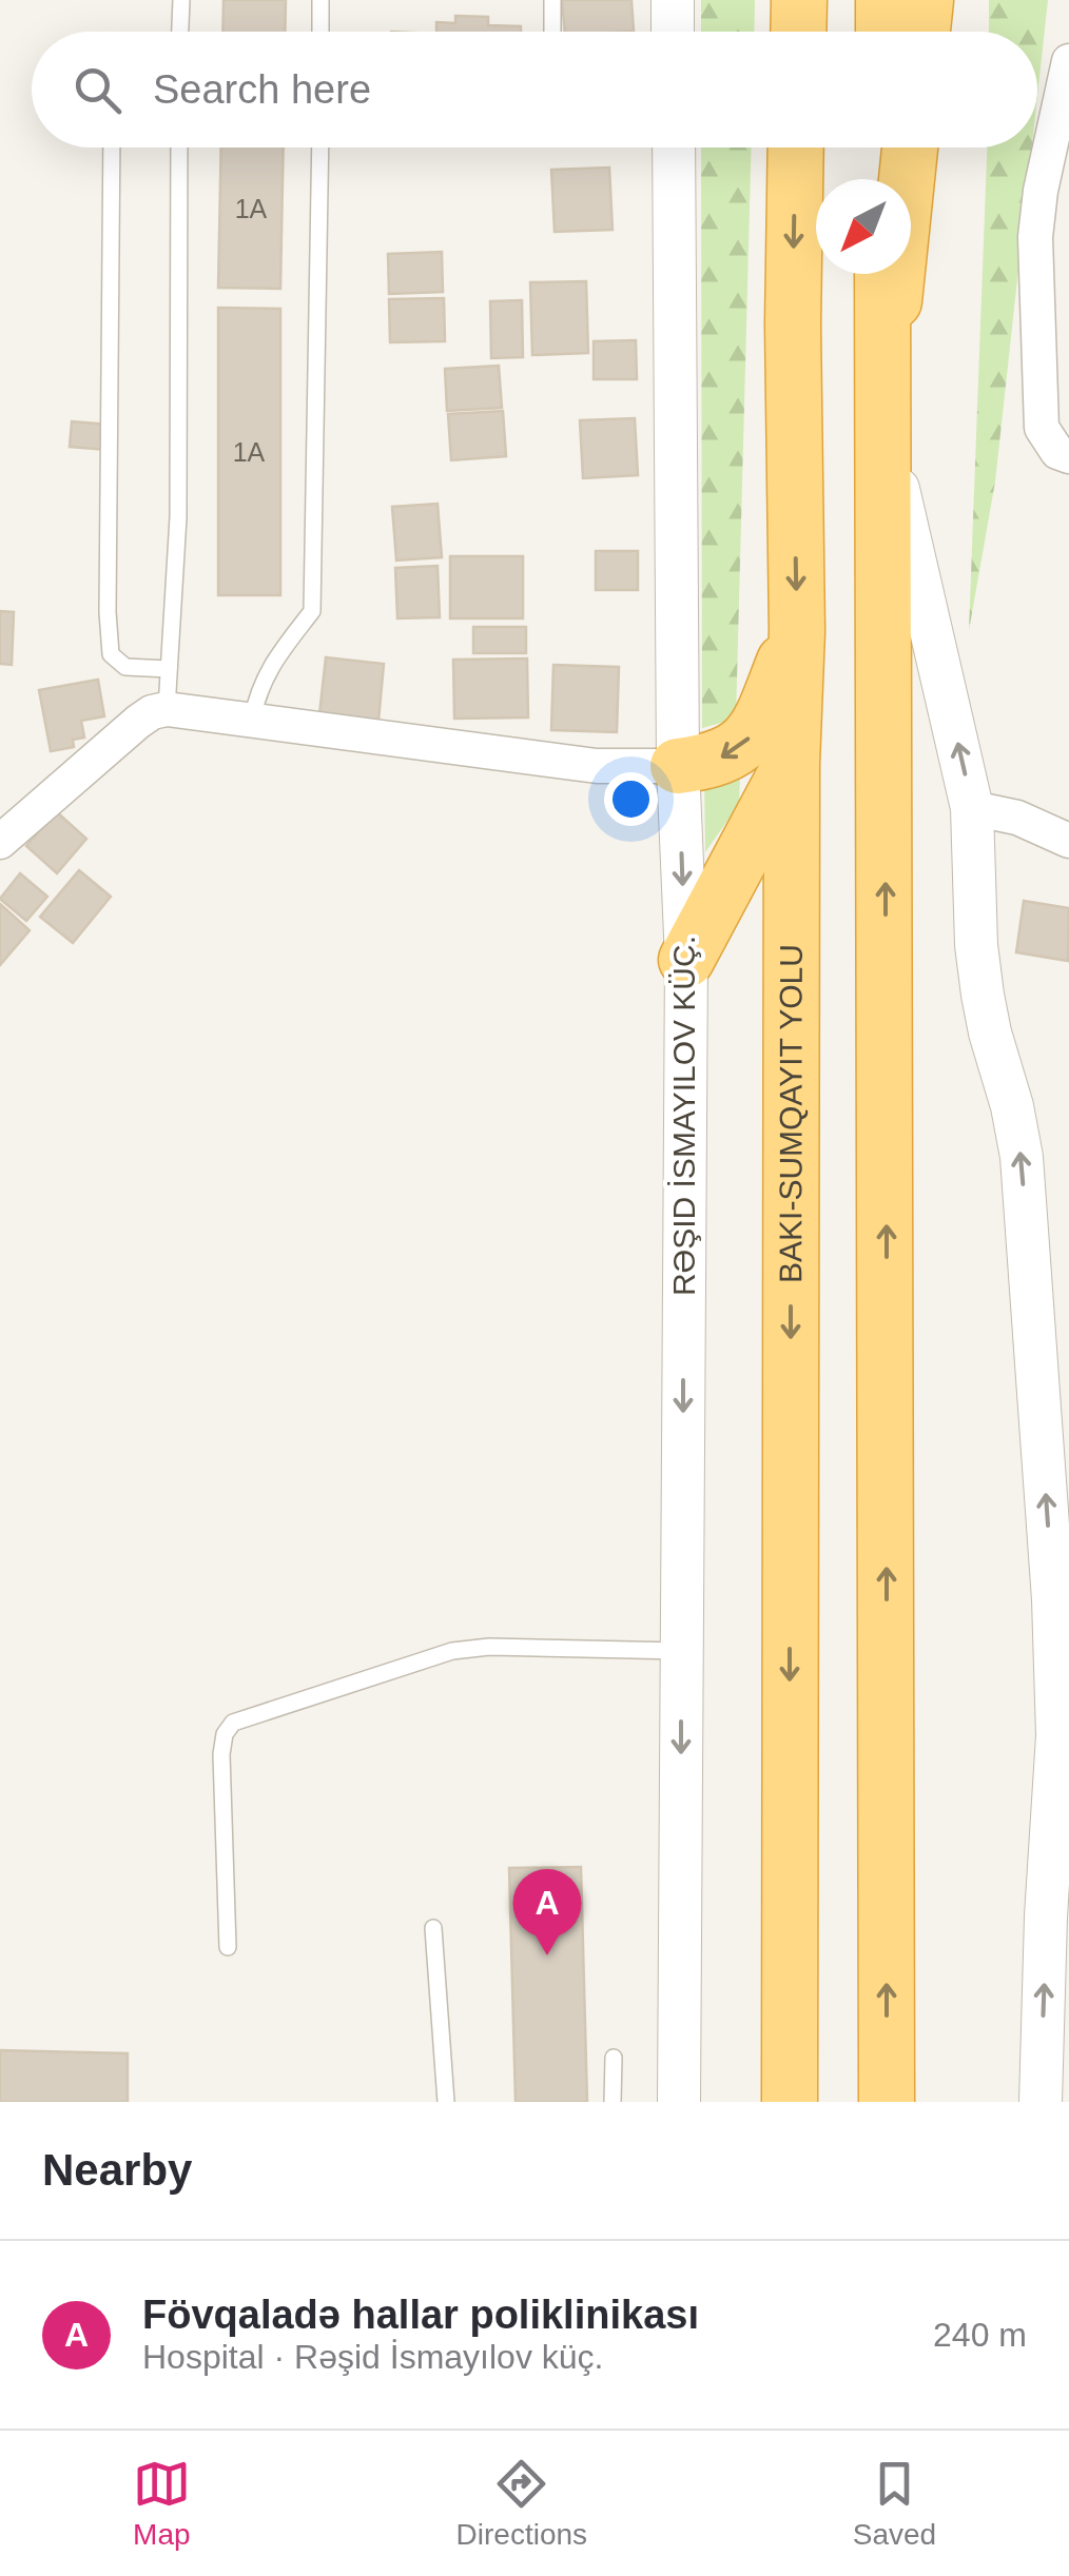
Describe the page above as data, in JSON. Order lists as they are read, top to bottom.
{
  "house_numbers": ["1A", "1A"],
  "north": "bottom left",
  "page": {
    "search": "Search here",
    "pins": "A",
    "heading": "Nearby",
    "list": [
      {
        "mark": "A",
        "name": "Fövqaladə hallar poliklinikası",
        "note": "Hospital · Rəşid İsmayılov küç.",
        "value": "240 m"
      }
    ],
    "nav": ["Map", "Directions", "Saved"]
  }
}
